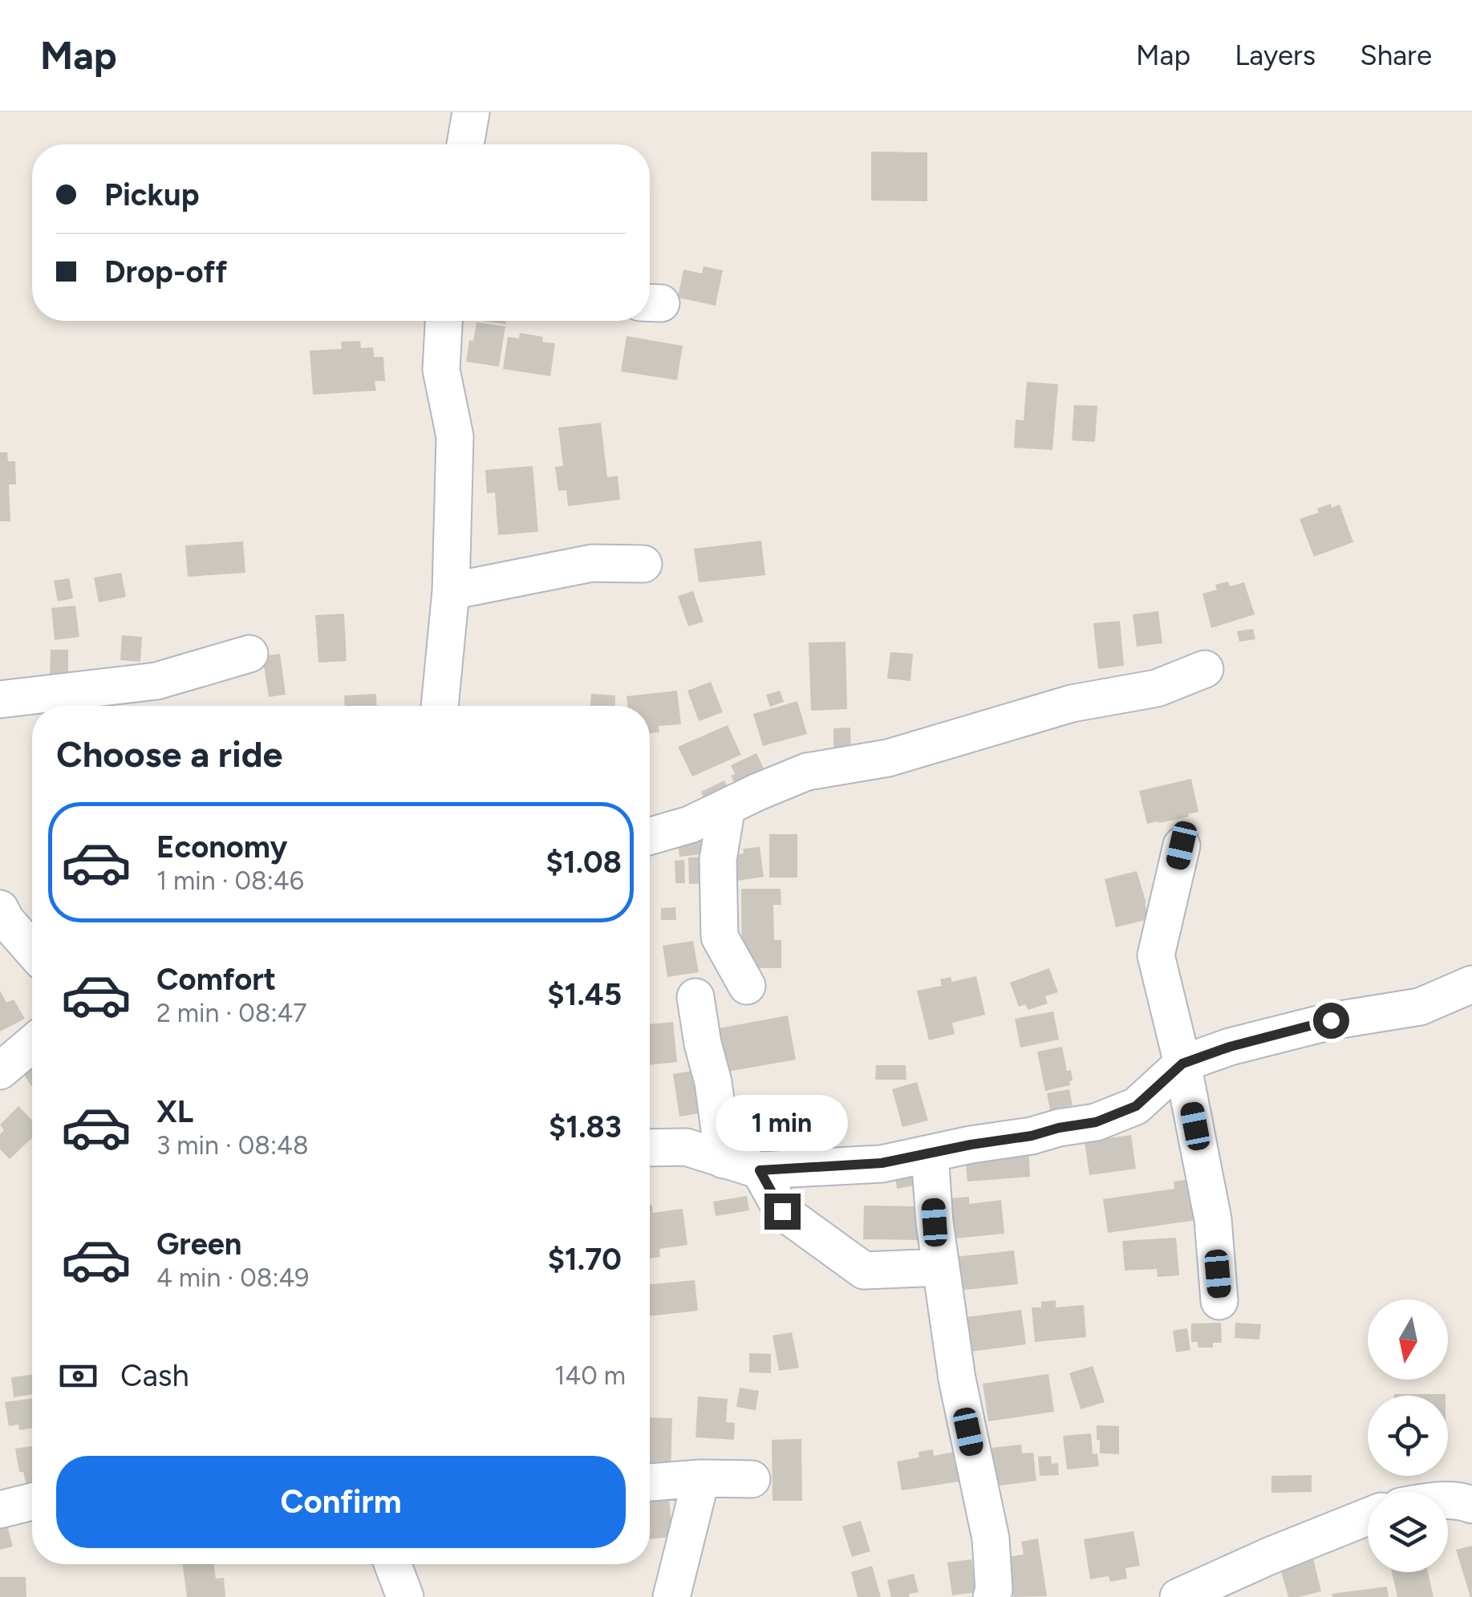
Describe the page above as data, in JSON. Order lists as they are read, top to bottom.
{
  "north": "bottom",
  "page": {
    "header": "Map",
    "nav": ["Map", "Layers", "Share"],
    "banner": ["Pickup", "Drop-off"],
    "heading": "Choose a ride",
    "list": [
      {
        "name": "Economy",
        "note": "1 min · 08:46",
        "value": "$1.08"
      },
      {
        "name": "Comfort",
        "note": "2 min · 08:47",
        "value": "$1.45"
      },
      {
        "name": "XL",
        "note": "3 min · 08:48",
        "value": "$1.83"
      },
      {
        "name": "Green",
        "note": "4 min · 08:49",
        "value": "$1.70"
      }
    ],
    "bubble": "1 min",
    "pay": ["Cash", "140 m"],
    "buttons": "Confirm"
  }
}
